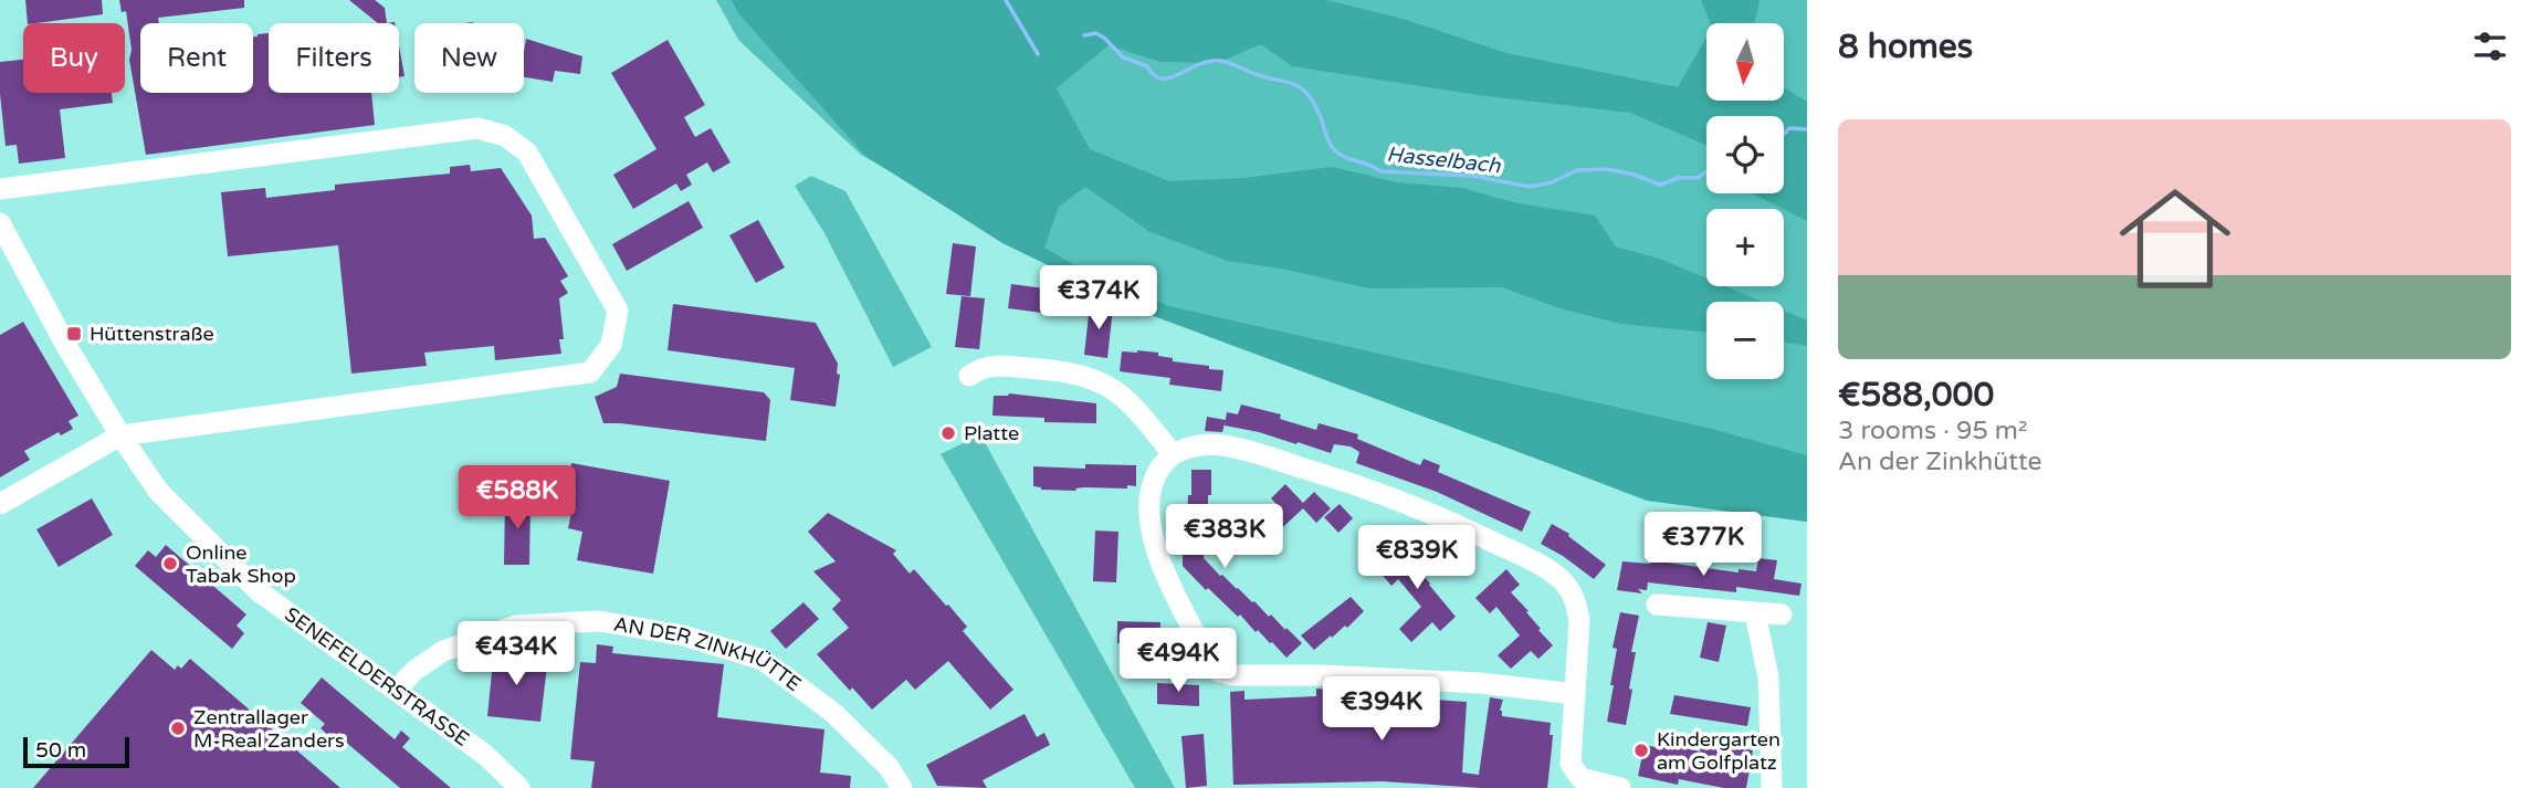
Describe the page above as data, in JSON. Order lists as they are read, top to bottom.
{
  "streets": {
    "street": ["AN DER ZINKHÜTTE", "SENEFELDERSTRASSE"]
  },
  "crossings": [
    ["AN DER ZINKHÜTTE", "SENEFELDERSTRASSE"]
  ],
  "water": ["Hasselbach"],
  "places": {
    "transit": ["Hüttenstraße"],
    "other": [
      "Platte",
      "Online Tabak Shop",
      "Zentrallager M-Real Zanders",
      "Kindergarten am Golfplatz"
    ]
  },
  "scale_bar": "50 m",
  "north": "bottom",
  "page": {
    "heading": "8 homes",
    "map_buttons": ["+", "−"],
    "chip": [
      "Buy",
      "Rent",
      "Filters",
      "New"
    ],
    "list": [
      {
        "name": "€588,000",
        "note": "3 rooms · 95 m² · An der Zinkhütte"
      }
    ],
    "price": [
      "€374K",
      "€588K",
      "€383K",
      "€377K",
      "€839K",
      "€434K",
      "€494K",
      "€394K"
    ],
    "scale": "50 m"
  }
}
